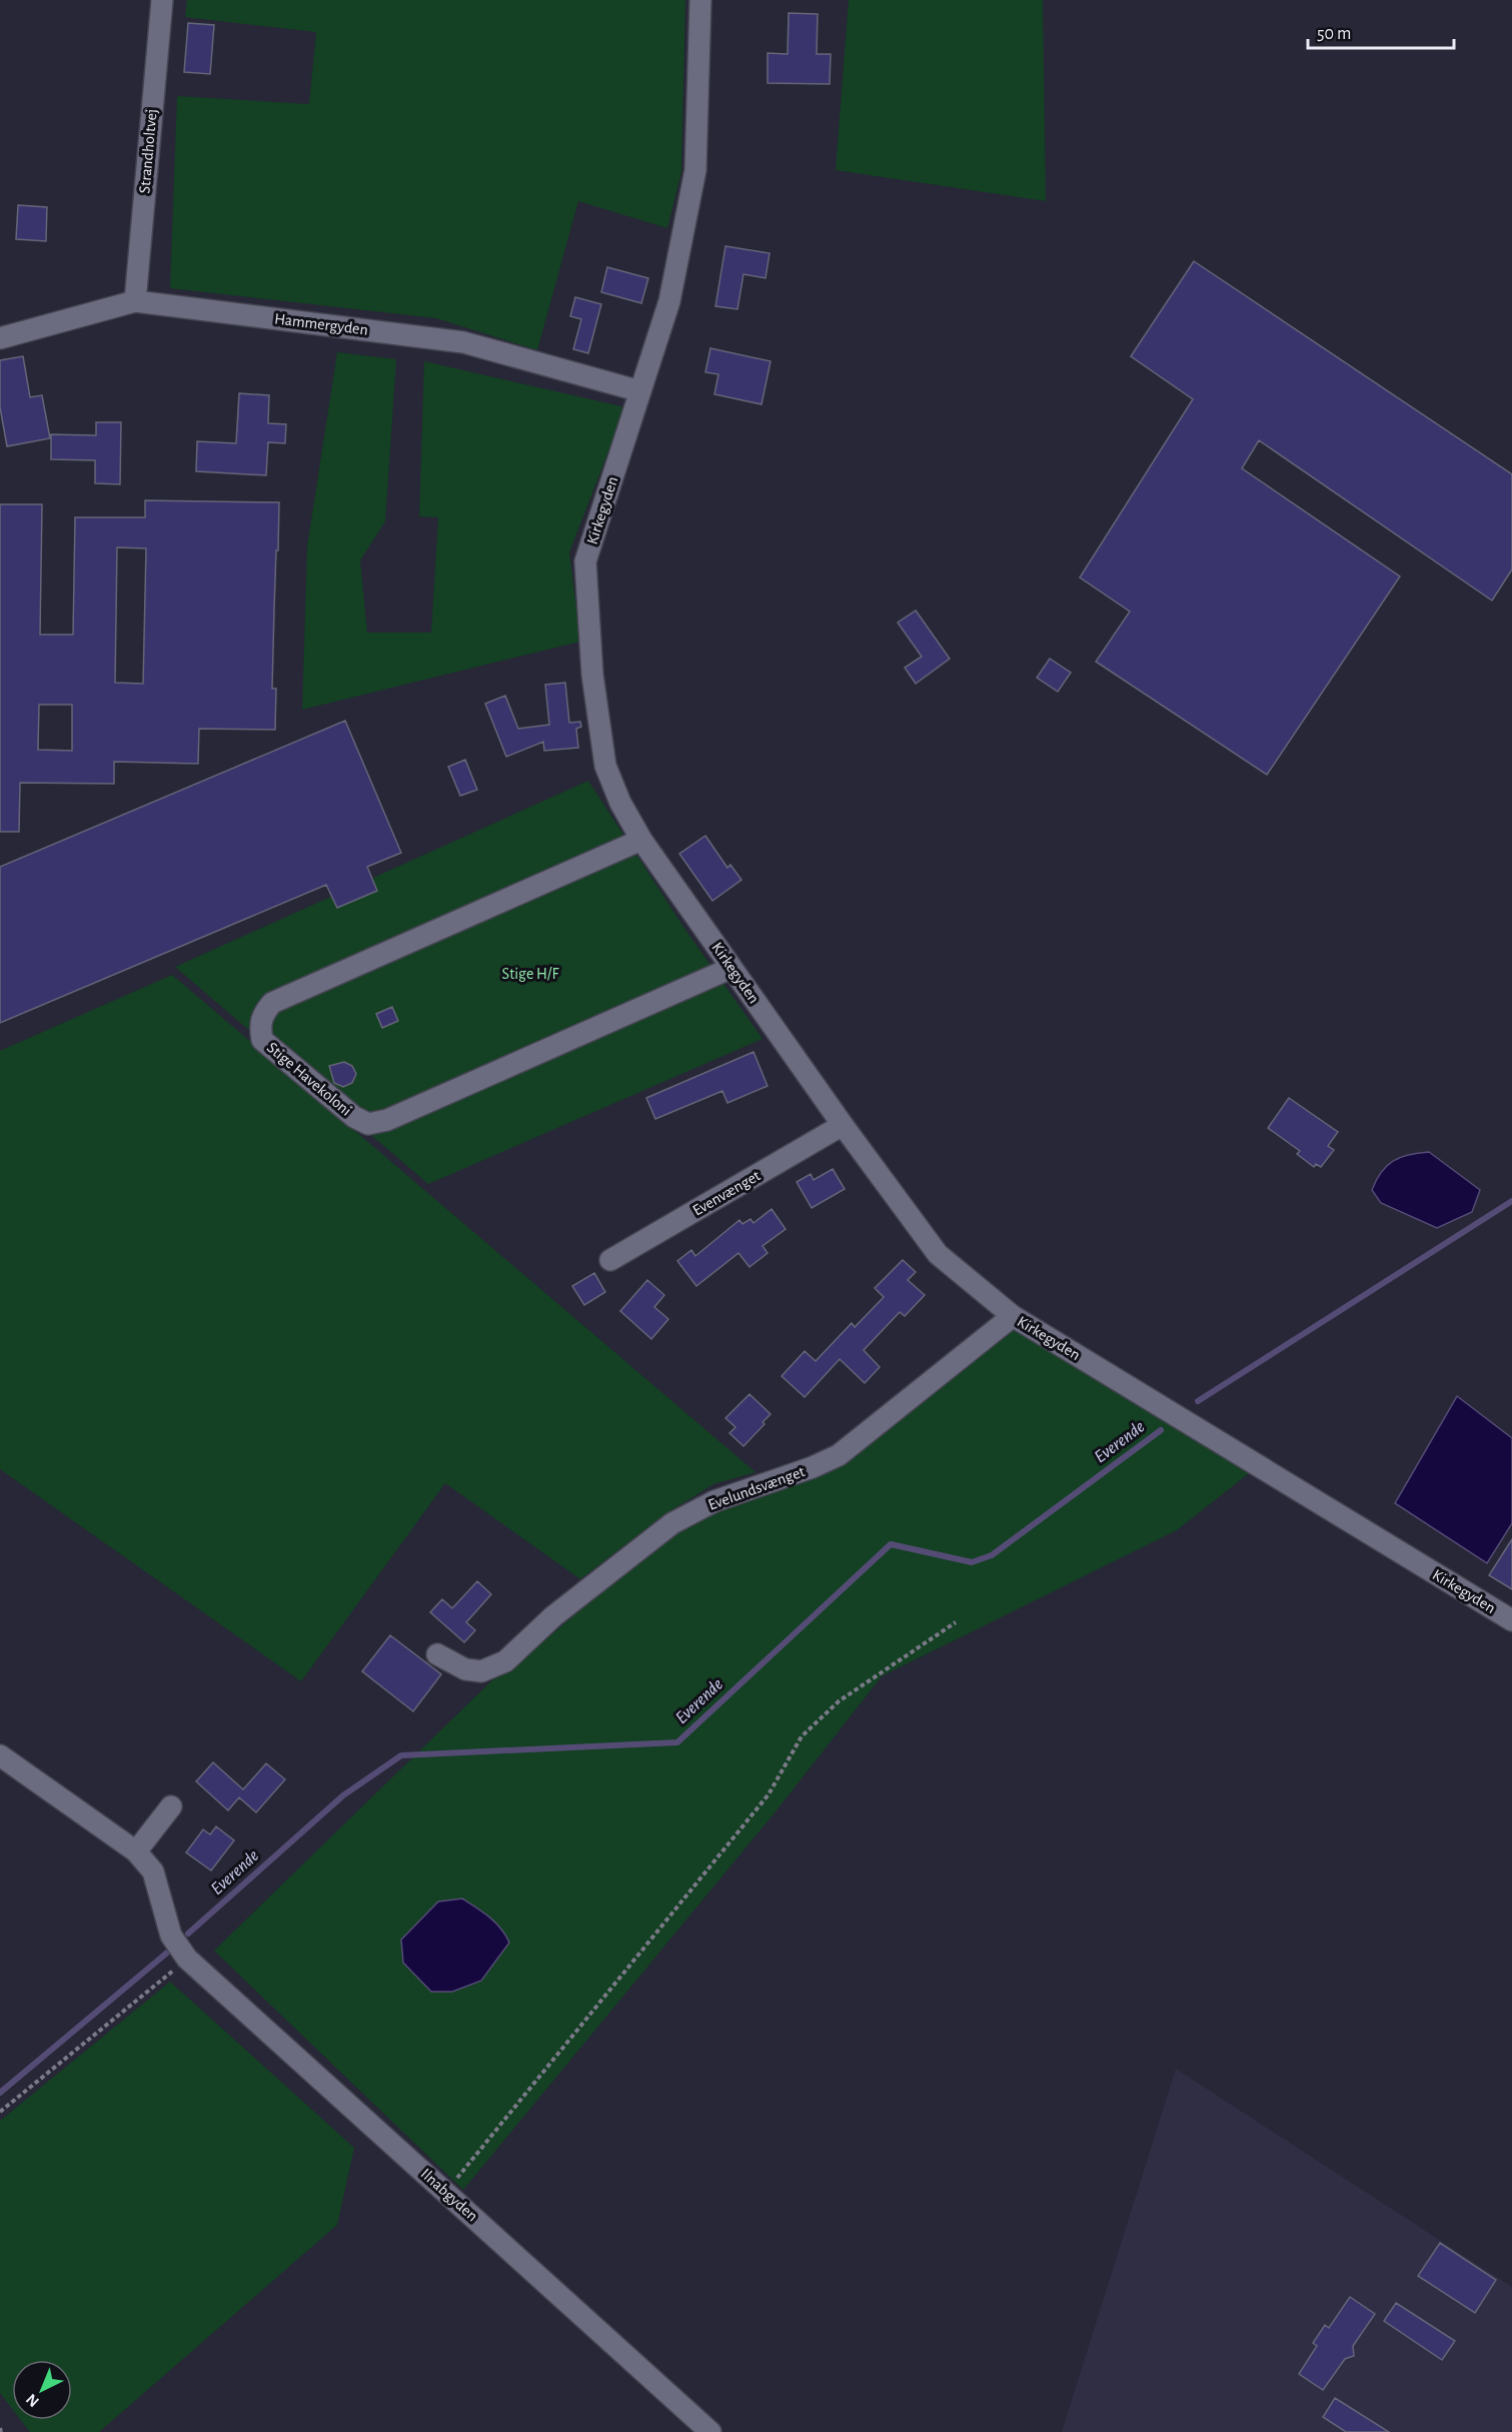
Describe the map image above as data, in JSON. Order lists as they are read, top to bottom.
{
  "streets": {
    "street": [
      "Strandholtvej",
      "Hammergyden",
      "Kirkegyden",
      "Stige Havekoloni",
      "Evenvænget",
      "Evelundsvænget",
      "Ilnabgyden"
    ]
  },
  "crossings": [
    ["Strandholtvej", "Hammergyden"],
    ["Hammergyden", "Kirkegyden"],
    ["Kirkegyden", "Stige Havekoloni"],
    ["Kirkegyden", "Evenvænget"],
    ["Kirkegyden", "Evelundsvænget"]
  ],
  "water": ["Everende"],
  "parks": ["Stige H/F"],
  "scale_bar": "50 m",
  "north": "bottom left"
}
